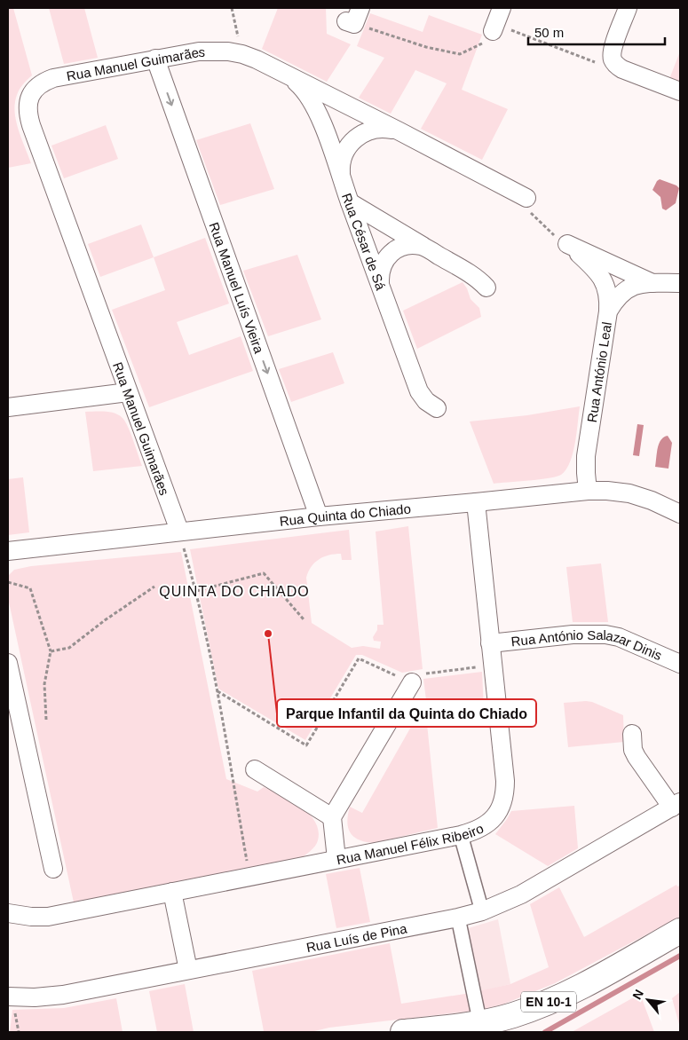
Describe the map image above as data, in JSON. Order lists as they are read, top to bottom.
{
  "streets": {
    "main road": ["EN 10-1"],
    "street": [
      "Rua Manuel Guimarães",
      "Rua César de Sá",
      "Rua Manuel Luís Vieira",
      "Rua António Leal",
      "Rua Quinta do Chiado",
      "Rua António Salazar Dinis",
      "Rua Manuel Félix Ribeiro",
      "Rua Luís de Pina"
    ]
  },
  "crossings": [
    ["Rua Manuel Guimarães", "Rua César de Sá"],
    ["Rua Manuel Guimarães", "Rua Manuel Luís Vieira"],
    ["Rua Manuel Guimarães", "Rua Quinta do Chiado"],
    ["Rua Manuel Luís Vieira", "Rua Quinta do Chiado"],
    ["Rua António Leal", "Rua Quinta do Chiado"],
    ["Rua Quinta do Chiado", "Rua Manuel Félix Ribeiro"],
    ["Rua António Salazar Dinis", "Rua Manuel Félix Ribeiro"]
  ],
  "one_way": ["Rua Manuel Luís Vieira"],
  "districts": ["QUINTA DO CHIADO"],
  "places": ["Parque Infantil da Quinta do Chiado"],
  "scale_bar": "50 m",
  "north": "top left"
}
